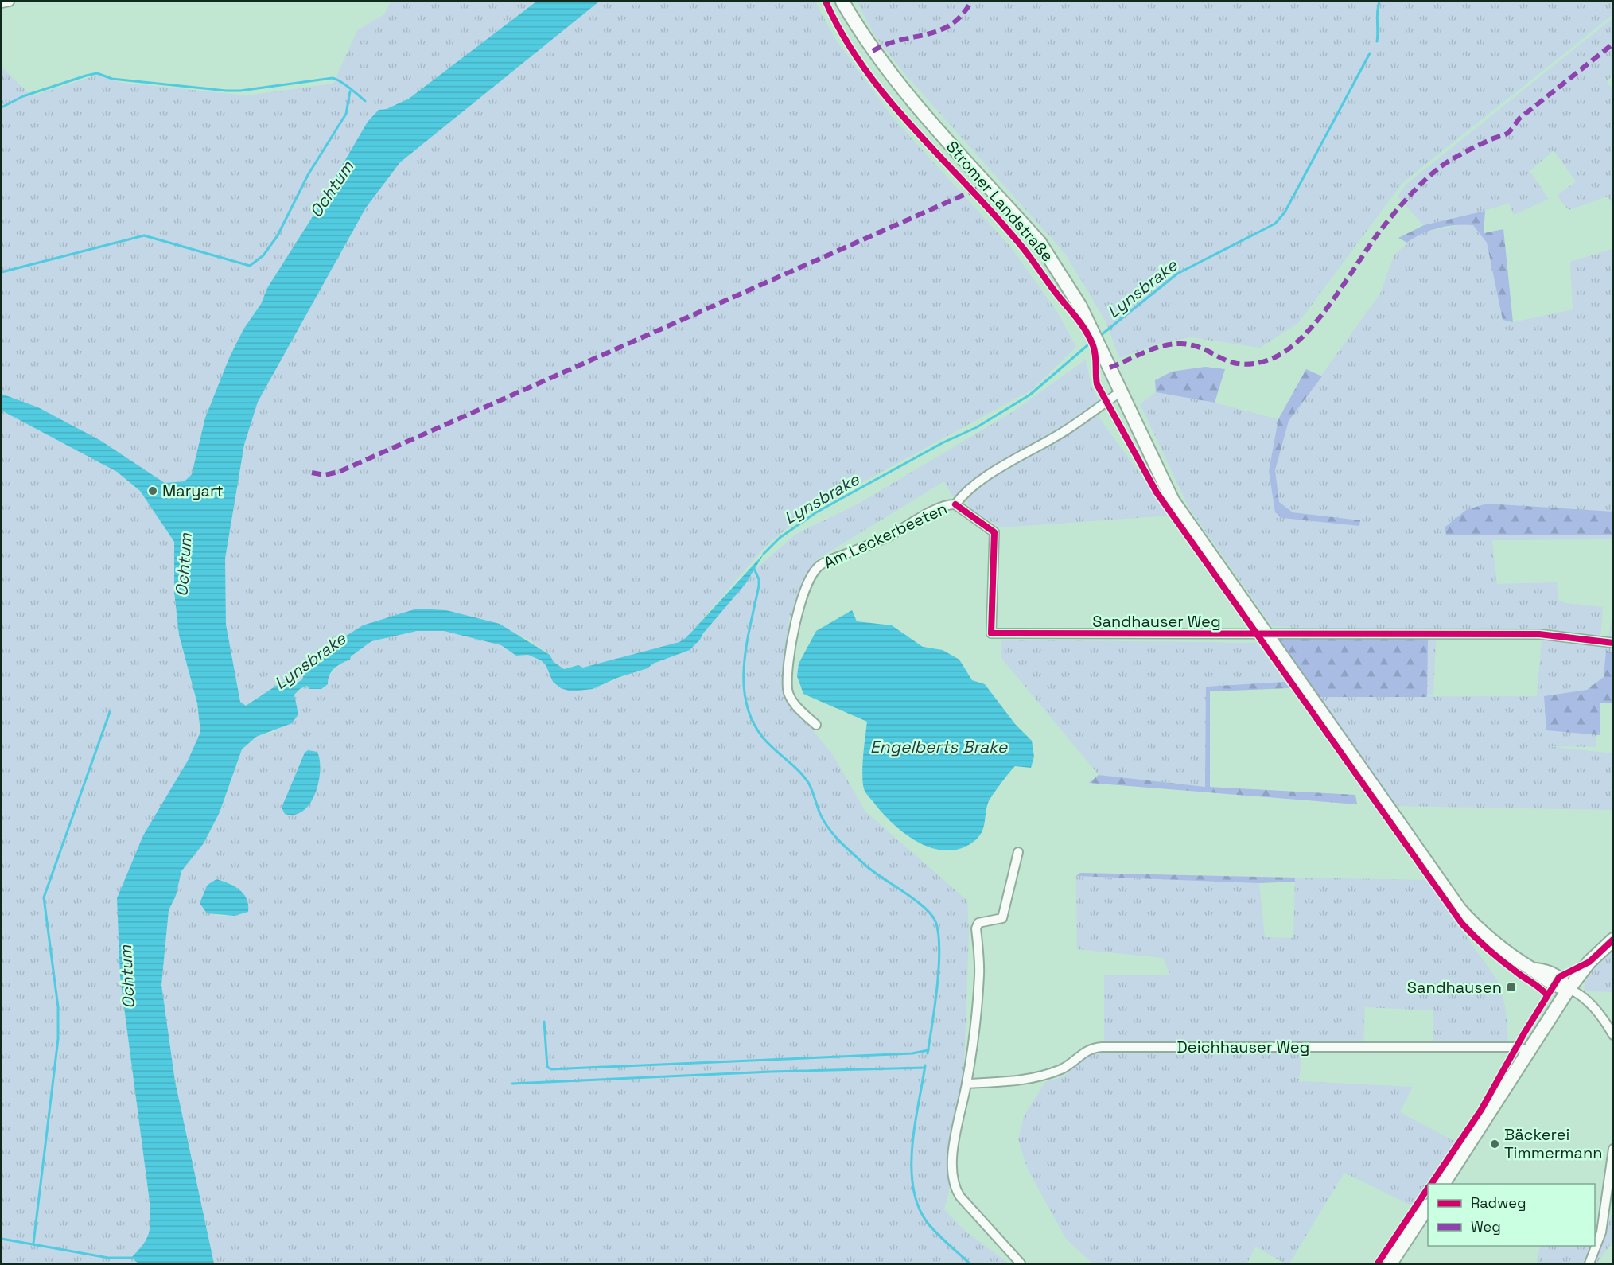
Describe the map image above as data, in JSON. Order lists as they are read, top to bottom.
{
  "streets": {
    "main road": ["Stromer Landstraße"],
    "street": ["Am Leckerbeeten", "Sandhauser Weg", "Deichhauser Weg"]
  },
  "crossings": [
    ["Stromer Landstraße", "Am Leckerbeeten"],
    ["Stromer Landstraße", "Sandhauser Weg"],
    ["Am Leckerbeeten", "Sandhauser Weg"]
  ],
  "water": ["Ochtum", "Lynsbrake", "Engelberts Brake"],
  "places": {
    "other": ["Maryart", "Bäckerei Timmermann"],
    "transit": ["Sandhausen"]
  },
  "legend": ["Radweg", "Weg"]
}
